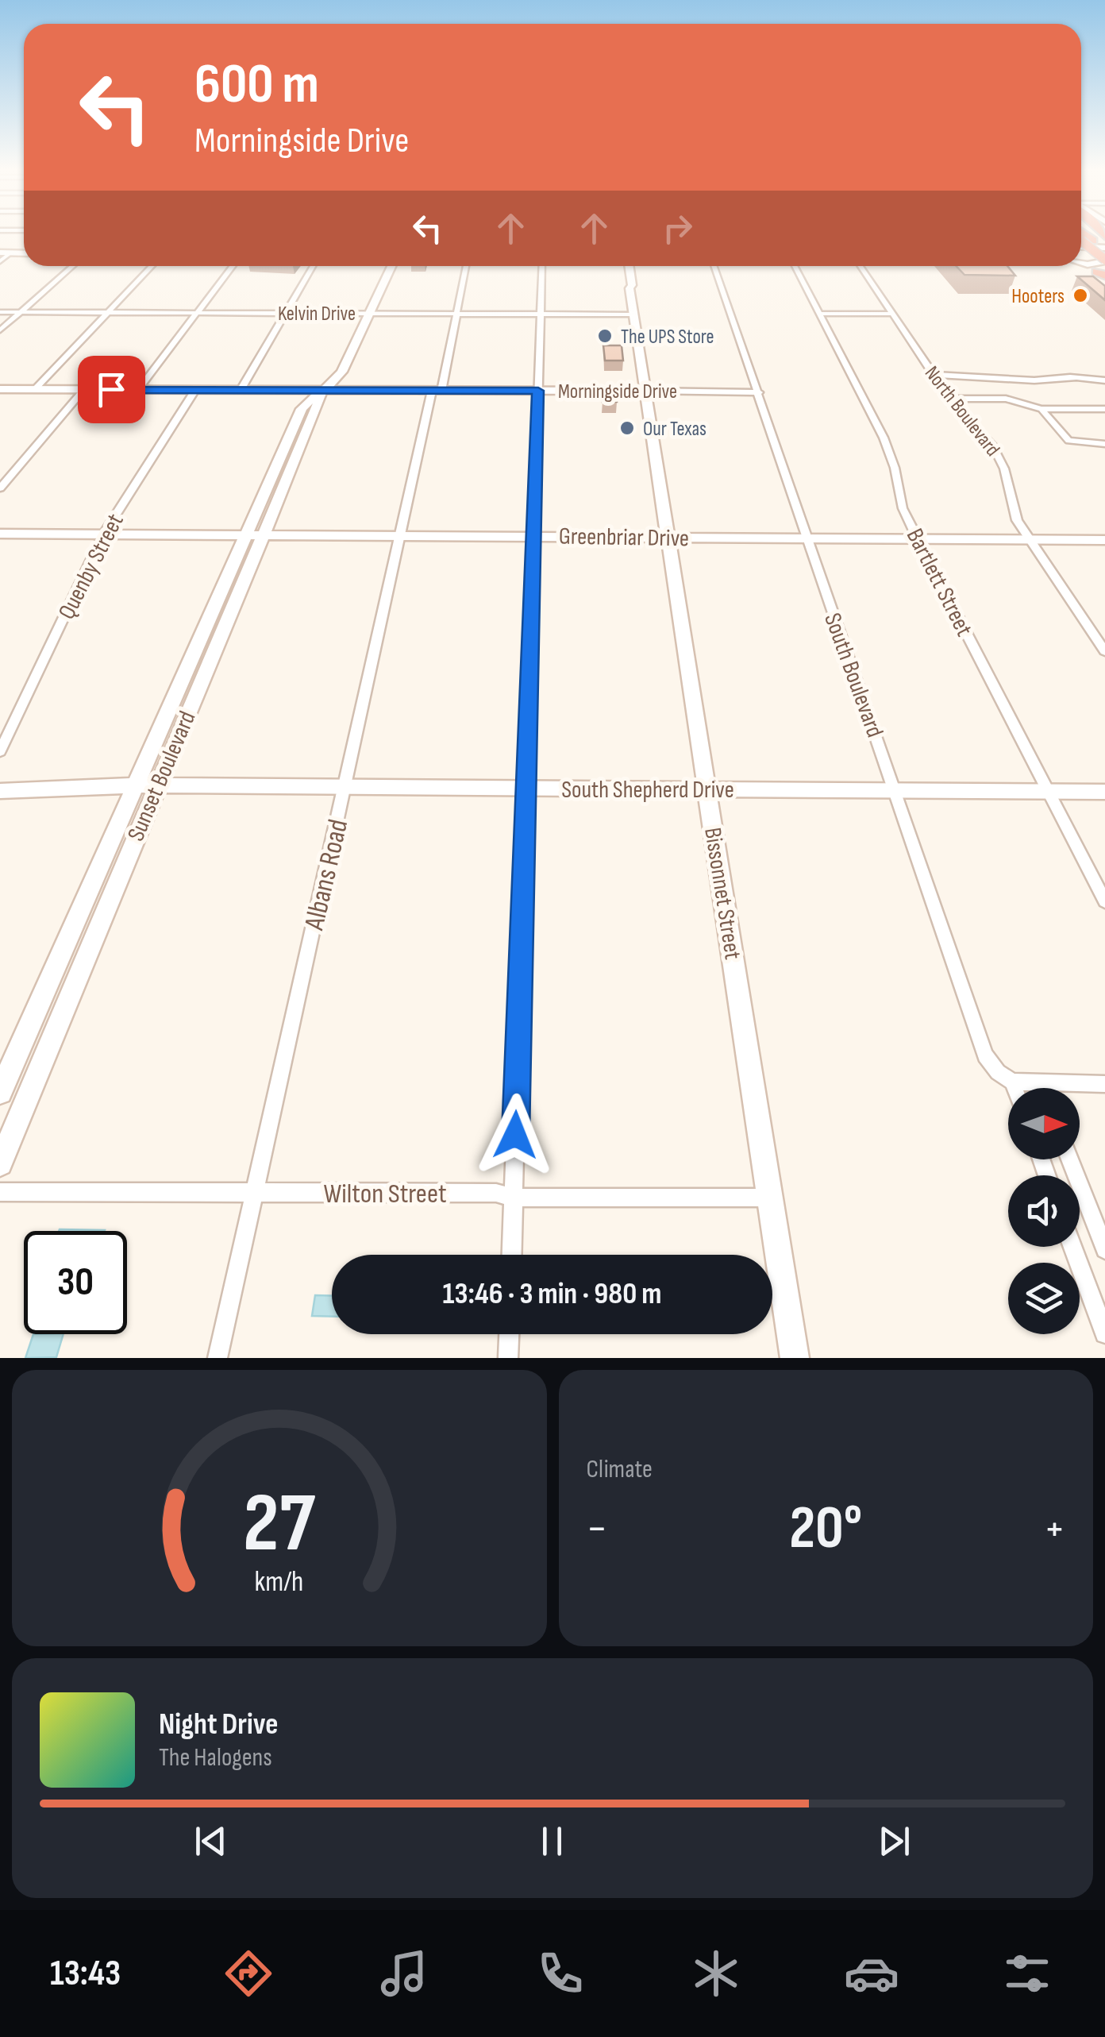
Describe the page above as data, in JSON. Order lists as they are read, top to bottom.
{
  "streets": {
    "main road": [
      "Morningside Drive",
      "Greenbriar Drive",
      "Sunset Boulevard",
      "South Shepherd Drive",
      "Bissonnet Street"
    ],
    "street": [
      "Kelvin Drive",
      "North Boulevard",
      "Quenby Street",
      "Bartlett Street",
      "South Boulevard",
      "Albans Road",
      "Wilton Street"
    ]
  },
  "crossings": [
    ["Kelvin Drive", "Sunset Boulevard"],
    ["Kelvin Drive", "Albans Road"],
    ["Kelvin Drive", "Bissonnet Street"],
    ["Morningside Drive", "Quenby Street"],
    ["Morningside Drive", "South Boulevard"],
    ["Morningside Drive", "Sunset Boulevard"],
    ["Morningside Drive", "Albans Road"],
    ["Morningside Drive", "Bissonnet Street"],
    ["North Boulevard", "Greenbriar Drive"],
    ["Greenbriar Drive", "Quenby Street"],
    ["Greenbriar Drive", "Bartlett Street"],
    ["Greenbriar Drive", "South Boulevard"],
    ["Greenbriar Drive", "Sunset Boulevard"],
    ["Greenbriar Drive", "Albans Road"],
    ["Greenbriar Drive", "Bissonnet Street"],
    ["Bartlett Street", "South Shepherd Drive"],
    ["South Boulevard", "South Shepherd Drive"],
    ["Sunset Boulevard", "South Shepherd Drive"],
    ["South Shepherd Drive", "Albans Road"],
    ["South Shepherd Drive", "Bissonnet Street"],
    ["Albans Road", "Wilton Street"],
    ["Bissonnet Street", "Wilton Street"]
  ],
  "places": ["Hooters", "The UPS Store", "Our Texas"],
  "north": "right",
  "page": {
    "turn": ["600 m", "Morningside Drive"],
    "limit": "30",
    "trip": "13:46 · 3 min · 980 m",
    "tile": "Climate",
    "heat": ["−", "20°", "+"],
    "song": ["Night Drive", "The Halogens"],
    "tabs": "13:43",
    "gauge": ["27", "km/h"]
  }
}
